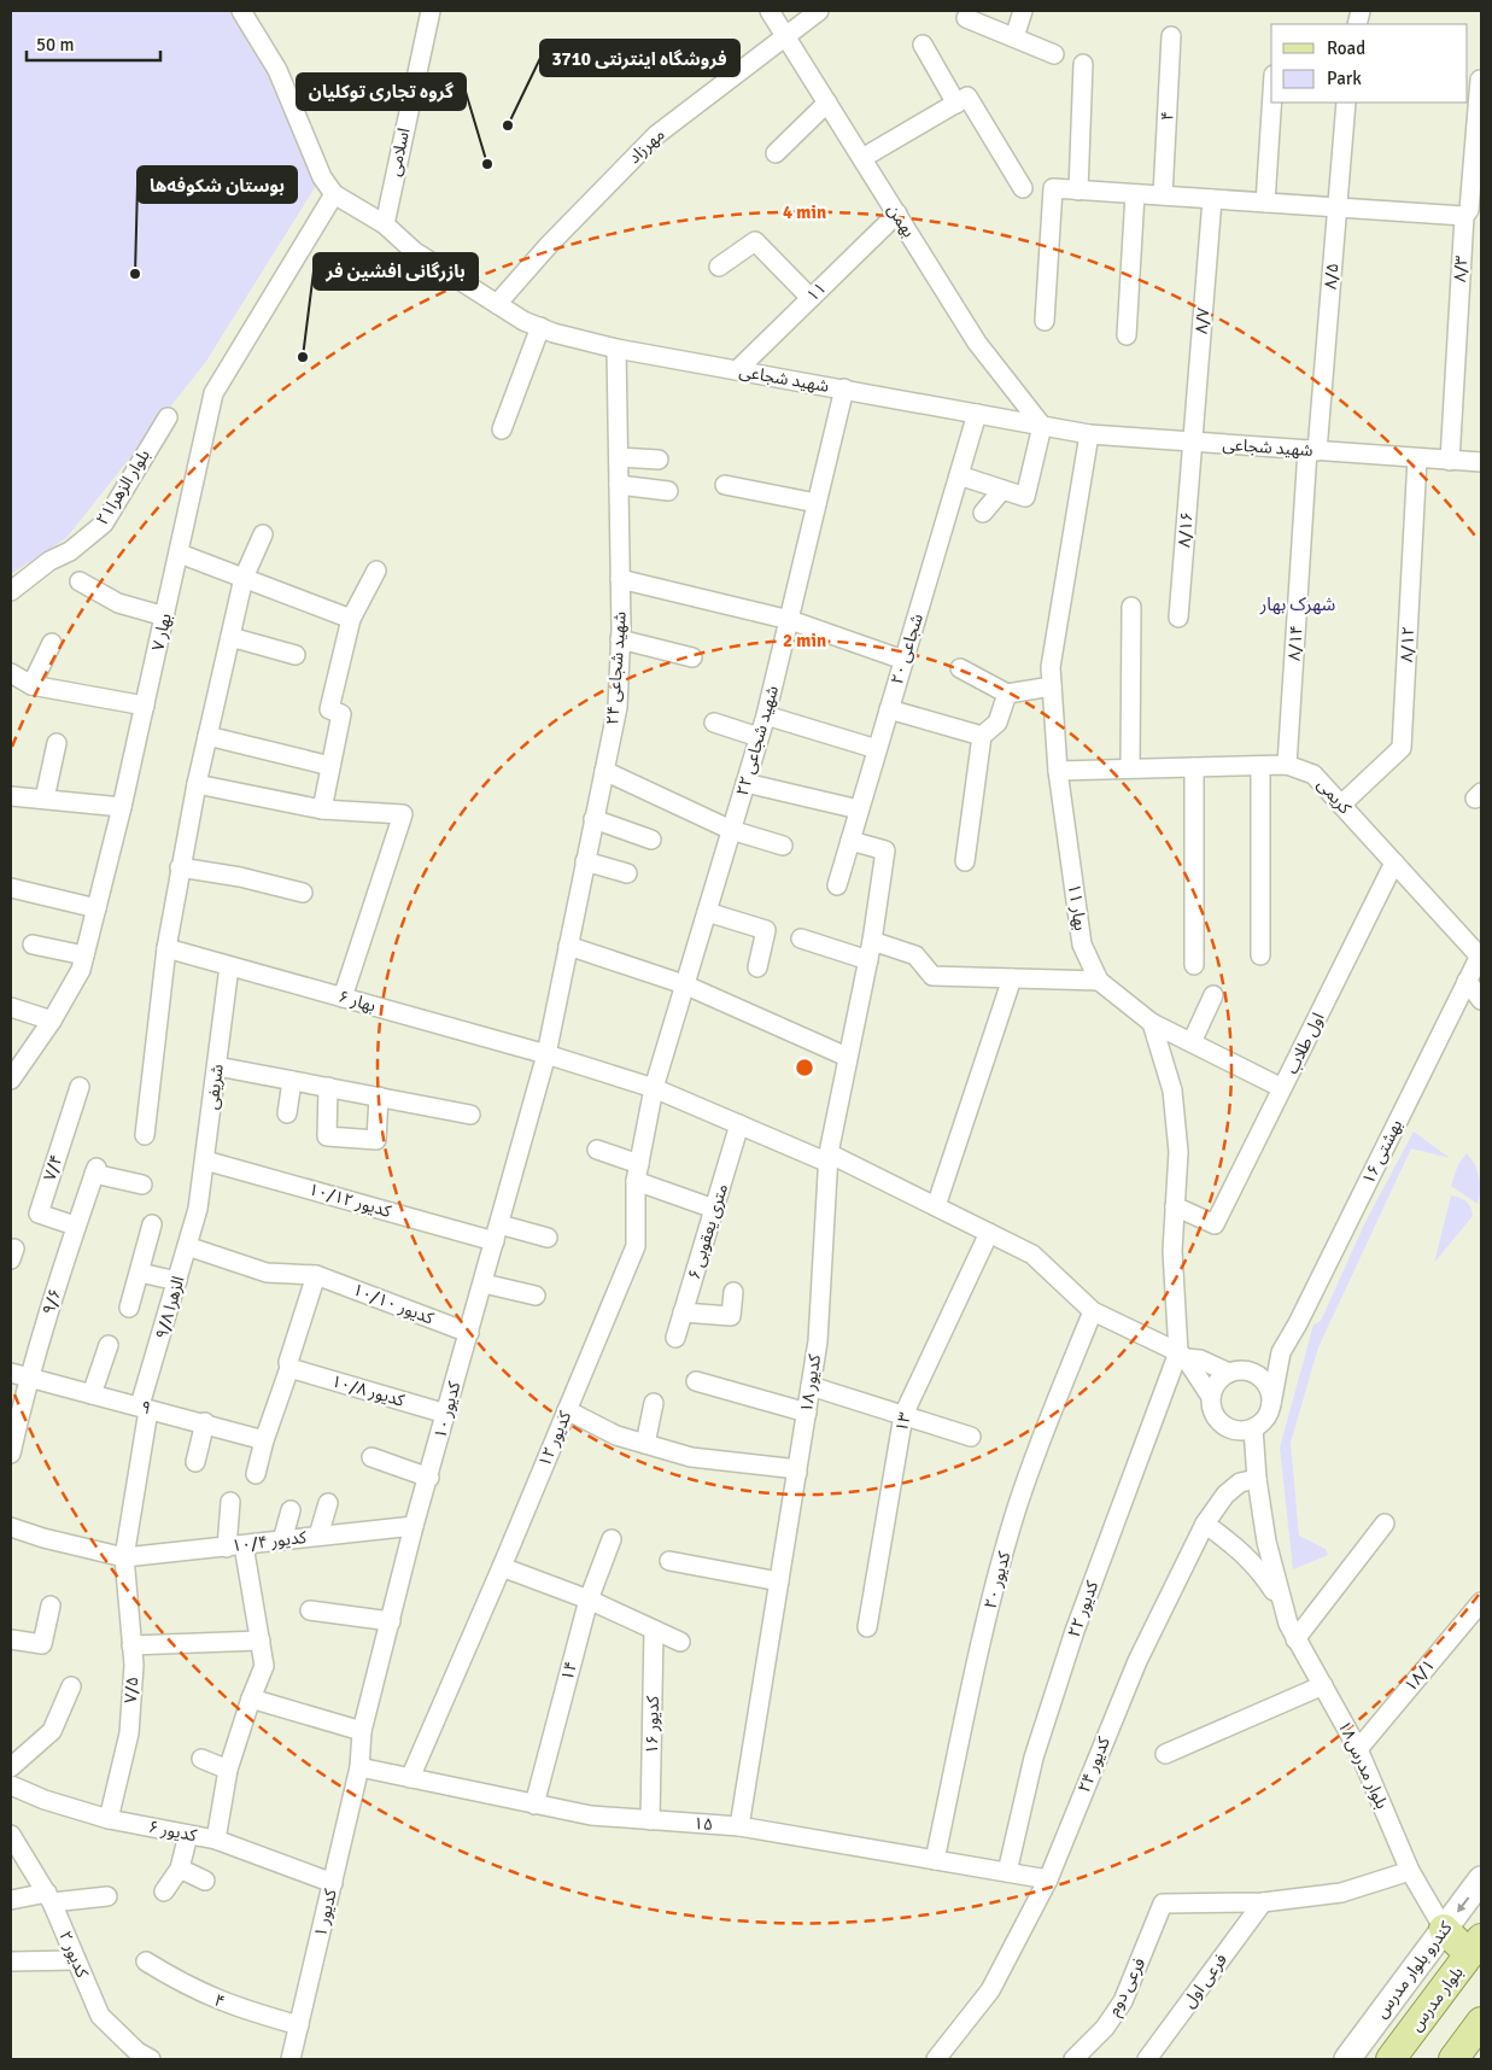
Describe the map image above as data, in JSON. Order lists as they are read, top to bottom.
{
  "streets": {
    "main road": ["کندرو بلوار مدرس", "بلوار مدرس"],
    "street": [
      "۴",
      "مهرزاد",
      "اسلامی",
      "بهمن",
      "۸/۳",
      "۸/۵",
      "۱۱",
      "۸/۷",
      "شهید شجاعی",
      "بلوار الزهرا۲۱",
      "۸/۱۶",
      "بهار ۷",
      "۸/۱۴",
      "۸/۱۲",
      "شجاعی ۲۰",
      "شهید شجاعی ۲۴",
      "شهید شجاعی ۲۲",
      "کریمی",
      "بهار ۱۱",
      "بهار ۶",
      "اول طلاب",
      "شریفی",
      "۱۶ بهشتی",
      "۷/۴",
      "کدیور ۱۰/۱۲",
      "۶ متری یعقوبی",
      "۹/۶",
      "کدیور ۱۰/۱۰",
      "الزهرا ۹/۸",
      "کدیور ۱۸",
      "کدیور ۱۰/۸",
      "۹",
      "کدیور ۱۰",
      "۱۳",
      "کدیور ۱۲",
      "کدیور ۱۰/۴",
      "کدیور ۲۰",
      "کدیور ۲۲",
      "۱۴",
      "۱۸/۱",
      "۷/۵",
      "کدیور ۱۶",
      "کدیور ۲۴",
      "بلوار مدرس۱۸",
      "۱۵",
      "کدیور ۶",
      "کدیور ۱",
      "۲ کدیور",
      "فرعی اول",
      "فرعی دوم"
    ]
  },
  "crossings": [
    ["۴", "کدیور ۱"],
    ["مهرزاد", "بهمن"],
    ["مهرزاد", "شهید شجاعی"],
    ["اسلامی", "شهید شجاعی"],
    ["بهمن", "۱۱"],
    ["بهمن", "شهید شجاعی"],
    ["۸/۳", "شهید شجاعی"],
    ["۸/۵", "شهید شجاعی"],
    ["۸/۵", "۸/۱۴"],
    ["۱۱", "شهید شجاعی"],
    ["۸/۷", "شهید شجاعی"],
    ["۸/۷", "۸/۱۶"],
    ["شهید شجاعی", "۸/۱۶"],
    ["شهید شجاعی", "بهار ۷"],
    ["شهید شجاعی", "۸/۱۴"],
    ["شهید شجاعی", "۸/۱۲"],
    ["شهید شجاعی", "شجاعی ۲۰"],
    ["شهید شجاعی", "شهید شجاعی ۲۴"],
    ["شهید شجاعی", "شهید شجاعی ۲۲"],
    ["شهید شجاعی", "بهار ۱۱"],
    ["۸/۱۴", "کریمی"],
    ["۸/۱۲", "کریمی"],
    ["شجاعی ۲۰", "کدیور ۱۸"],
    ["شهید شجاعی ۲۴", "بهار ۶"],
    ["شهید شجاعی ۲۴", "کدیور ۱۰"],
    ["شهید شجاعی ۲۲", "بهار ۶"],
    ["شهید شجاعی ۲۲", "کدیور ۱۲"],
    ["کریمی", "بهار ۱۱"],
    ["کریمی", "اول طلاب"],
    ["کریمی", "۱۶ بهشتی"],
    ["بهار ۱۱", "اول طلاب"],
    ["بهار ۶", "شریفی"],
    ["بهار ۶", "۶ متری یعقوبی"],
    ["بهار ۶", "کدیور ۱۸"],
    ["بهار ۶", "کدیور ۱۰"],
    ["بهار ۶", "۱۳"],
    ["بهار ۶", "کدیور ۱۲"],
    ["بهار ۶", "کدیور ۲۰"],
    ["بهار ۶", "کدیور ۲۲"],
    ["شریفی", "کدیور ۱۰/۱۲"],
    ["شریفی", "الزهرا ۹/۸"],
    ["۷/۴", "۹/۶"],
    ["کدیور ۱۰/۱۲", "کدیور ۱۰"],
    ["۹/۶", "۹"],
    ["کدیور ۱۰/۱۰", "الزهرا ۹/۸"],
    ["کدیور ۱۰/۱۰", "کدیور ۱۰"],
    ["الزهرا ۹/۸", "۹"],
    ["الزهرا ۹/۸", "۷/۵"],
    ["کدیور ۱۸", "۱۵"],
    ["کدیور ۱۰/۸", "کدیور ۱۰"],
    ["کدیور ۱۰", "کدیور ۱۰/۴"],
    ["کدیور ۱۰", "۱۵"],
    ["کدیور ۱۰", "کدیور ۱"],
    ["کدیور ۱۲", "۱۵"],
    ["کدیور ۱۰/۴", "۷/۵"],
    ["کدیور ۲۰", "۱۵"],
    ["کدیور ۲۲", "۱۵"],
    ["۱۴", "۱۵"],
    ["۱۸/۱", "بلوار مدرس۱۸"],
    ["۷/۵", "کدیور ۶"],
    ["کدیور ۱۶", "۱۵"],
    ["کدیور ۲۴", "۱۵"],
    ["بلوار مدرس۱۸", "کندرو بلوار مدرس"],
    ["۱۵", "کدیور ۱"],
    ["کدیور ۶", "کدیور ۱"],
    ["فرعی اول", "فرعی دوم"]
  ],
  "districts": ["شهرک بهار"],
  "places": [
    "فروشگاه اینترنتی 3710",
    "گروه تجاری توکلیان",
    "بوستان شکوفه‌ها",
    "بازرگانی افشین فر"
  ],
  "legend": ["Road", "Park"],
  "scale_bar": "50 m",
  "rings": ["4 min", "2 min"]
}
